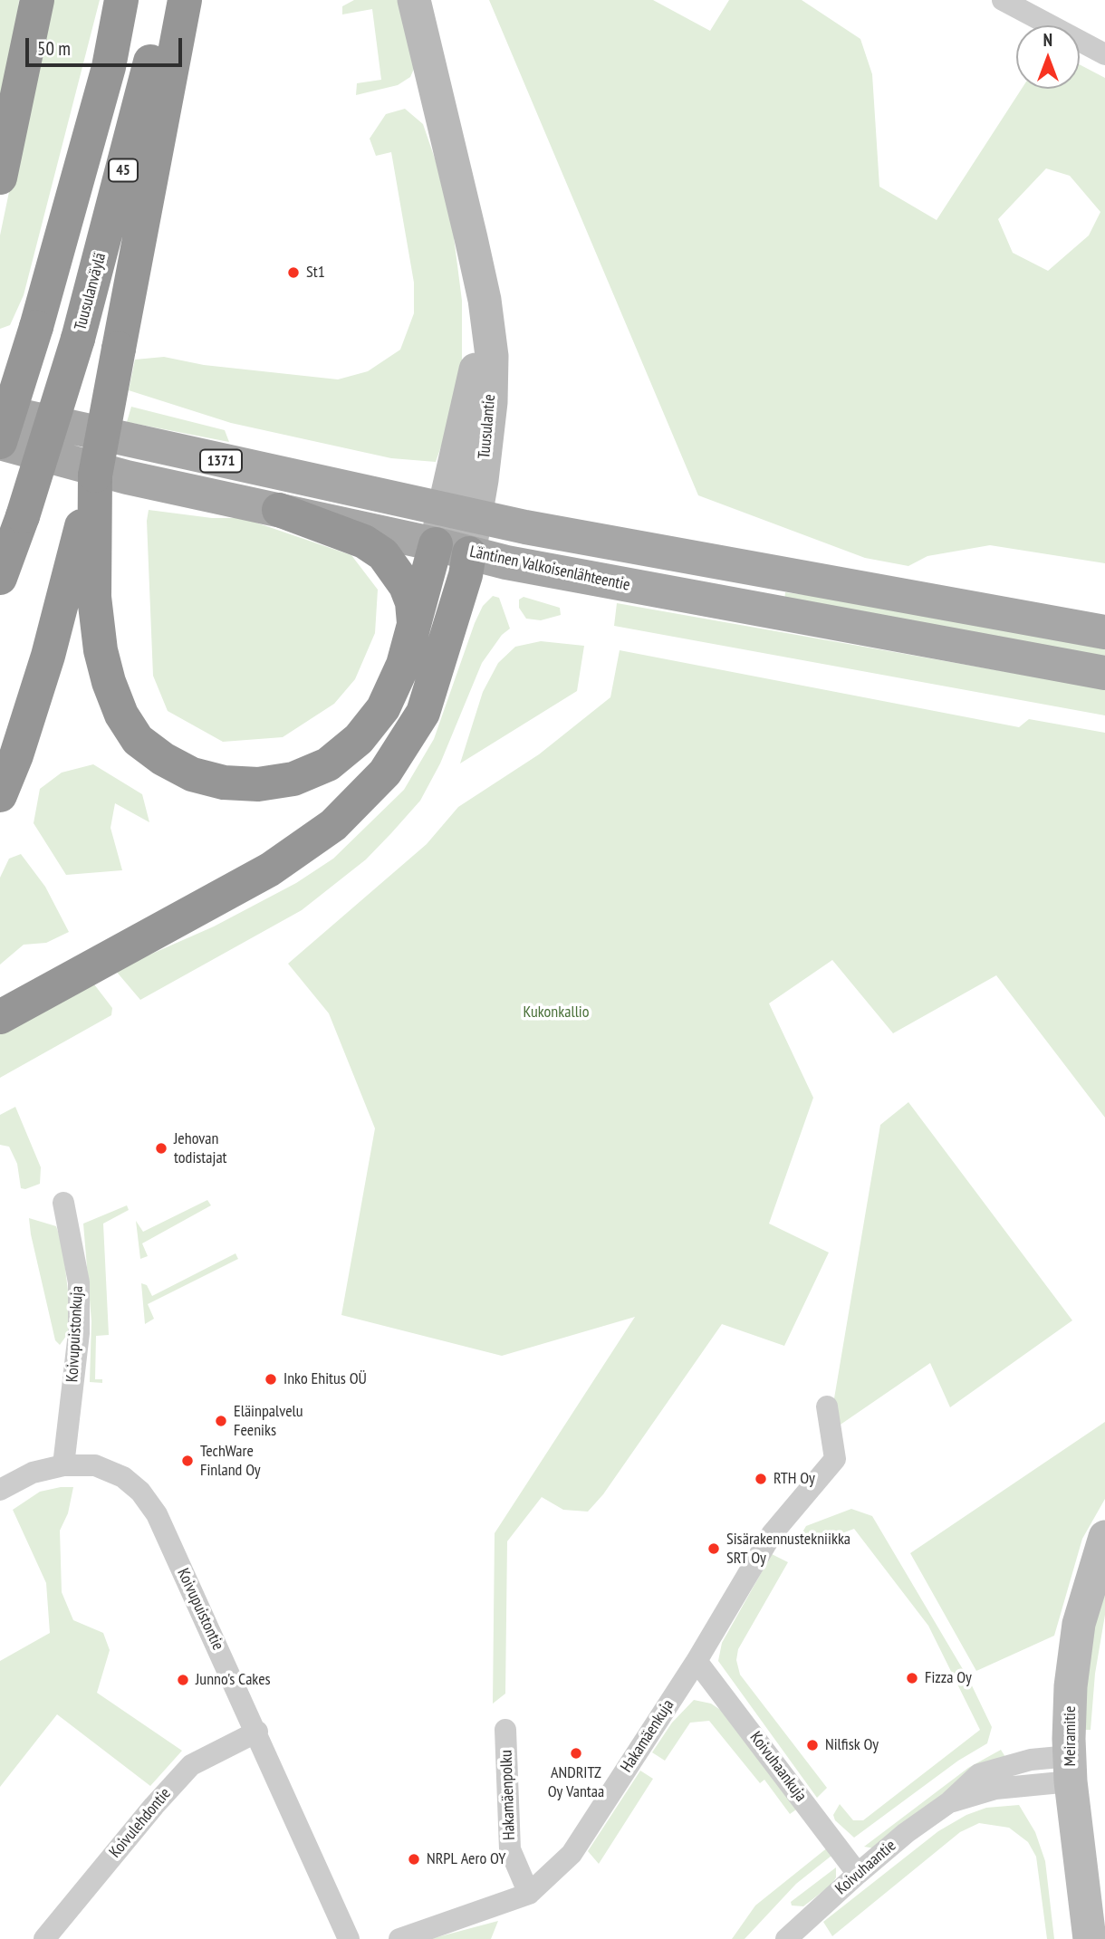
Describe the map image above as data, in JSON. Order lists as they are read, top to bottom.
{
  "streets": {
    "highway": ["45", "Tuusulanväylä"],
    "main road": [
      "Tuusulantie",
      "1371",
      "Läntinen Valkoisenlähteentie",
      "Meiramitie"
    ],
    "street": [
      "Koivupuistonkuja",
      "Koivupuistontie",
      "Hakamäenkuja",
      "Koivuhaankuja",
      "Hakamäenpolku",
      "Koivulehdontie",
      "Koivuhaantie"
    ]
  },
  "crossings": [
    ["Tuusulantie", "1371"],
    ["Tuusulantie", "Läntinen Valkoisenlähteentie"],
    ["Koivupuistonkuja", "Koivupuistontie"],
    ["Koivupuistontie", "Koivulehdontie"],
    ["Hakamäenkuja", "Koivuhaankuja"],
    ["Hakamäenkuja", "Hakamäenpolku"],
    ["Meiramitie", "Koivuhaantie"],
    ["Koivuhaankuja", "Koivuhaantie"]
  ],
  "parks": ["Kukonkallio"],
  "places": [
    "St1",
    "Jehovan todistajat",
    "Inko Ehitus OÜ",
    "Eläinpalvelu Feeniks",
    "TechWare Finland Oy",
    "RTH Oy",
    "Sisärakennustekniikka SRT Oy",
    "Fizza Oy",
    "Junno's Cakes",
    "Nilfisk Oy",
    "ANDRITZ Oy Vantaa",
    "NRPL Aero OY"
  ],
  "scale_bar": "50 m",
  "north": "top"
}
